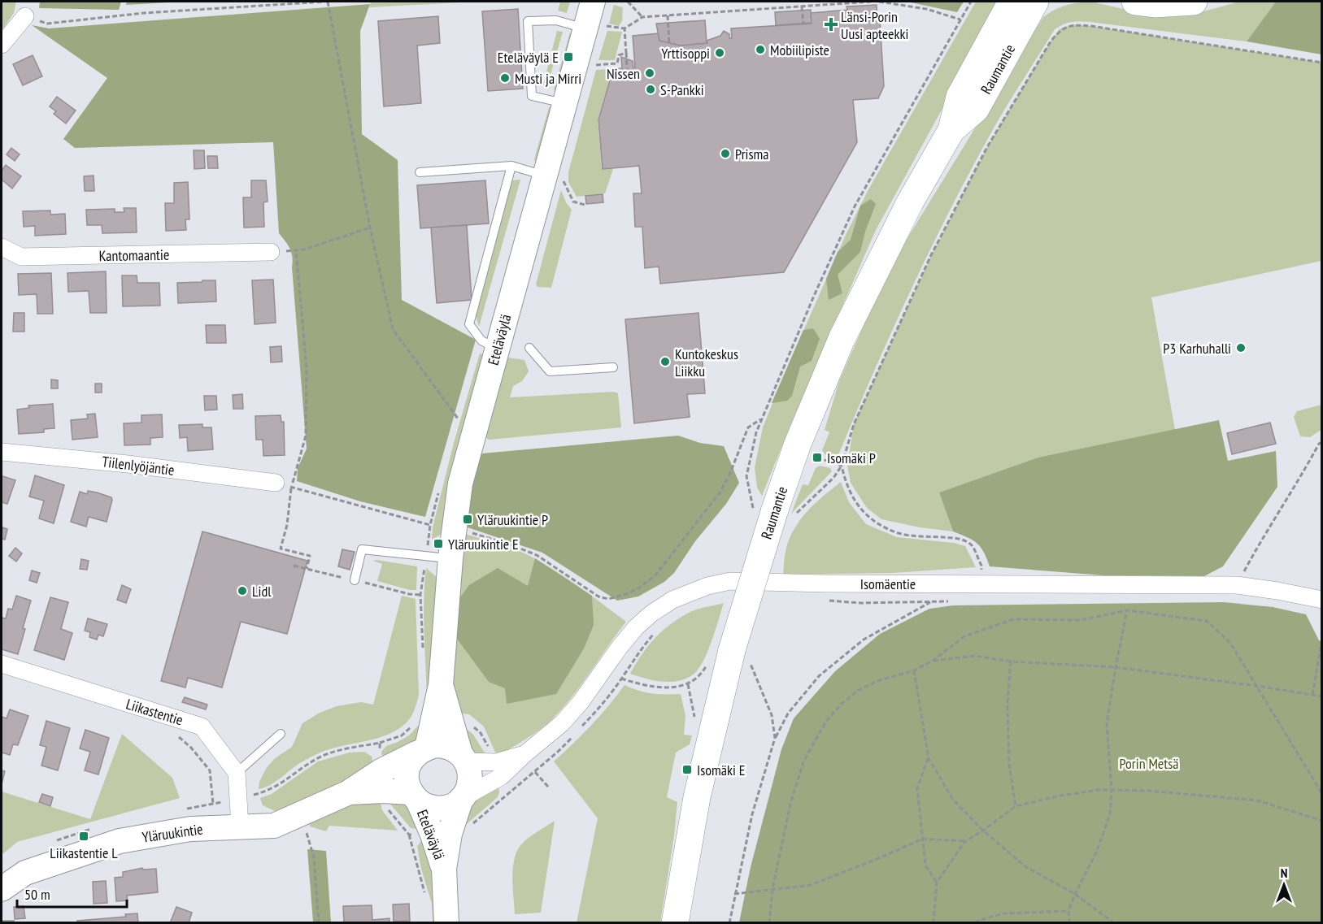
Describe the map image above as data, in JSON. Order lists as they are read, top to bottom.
{
  "streets": {
    "highway": ["Raumantie"],
    "main road": ["Eteläväylä", "Yläruukintie"],
    "street": [
      "Kantomaantie",
      "Tiilenlyöjäntie",
      "Isomäentie",
      "Liikastentie"
    ]
  },
  "crossings": [
    ["Eteläväylä", "Isomäentie"],
    ["Eteläväylä", "Yläruukintie"],
    ["Isomäentie", "Yläruukintie"]
  ],
  "parks": ["Porin Metsä"],
  "places": {
    "health": ["Länsi-Porin Uusi apteekki"],
    "other": [
      "Mobiilipiste",
      "Yrttisoppi",
      "Nissen",
      "Musti ja Mirri",
      "S-Pankki",
      "Prisma",
      "P3 Karhuhalli",
      "Kuntokeskus Liikku",
      "Lidl"
    ],
    "transit": [
      "Eteläväylä E",
      "Isomäki P",
      "Yläruukintie P",
      "Yläruukintie E",
      "Isomäki E",
      "Liikastentie L"
    ]
  },
  "scale_bar": "50 m",
  "north": "top"
}
